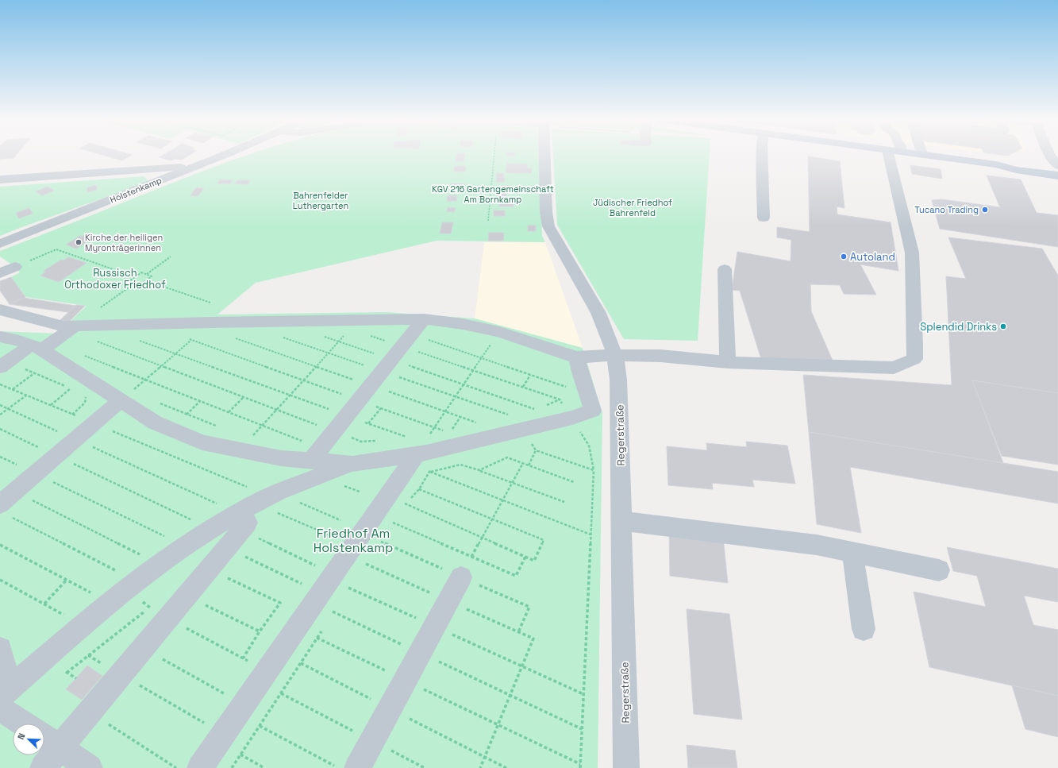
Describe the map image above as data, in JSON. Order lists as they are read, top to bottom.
{
  "streets": {
    "street": ["Holstenkamp", "Regerstraße"]
  },
  "parks": [
    "KGV 216 Gartengemeinschaft Am Bornkamp",
    "Bahrenfelder Luthergarten",
    "Jüdischer Friedhof Bahrenfeld",
    "Russisch Orthodoxer Friedhof",
    "Friedhof Am Holstenkamp"
  ],
  "places": [
    "Tucano Trading",
    "Kirche der heiligen Myronträgerinnen",
    "Autoland",
    "Splendid Drinks"
  ],
  "north": "top left"
}
